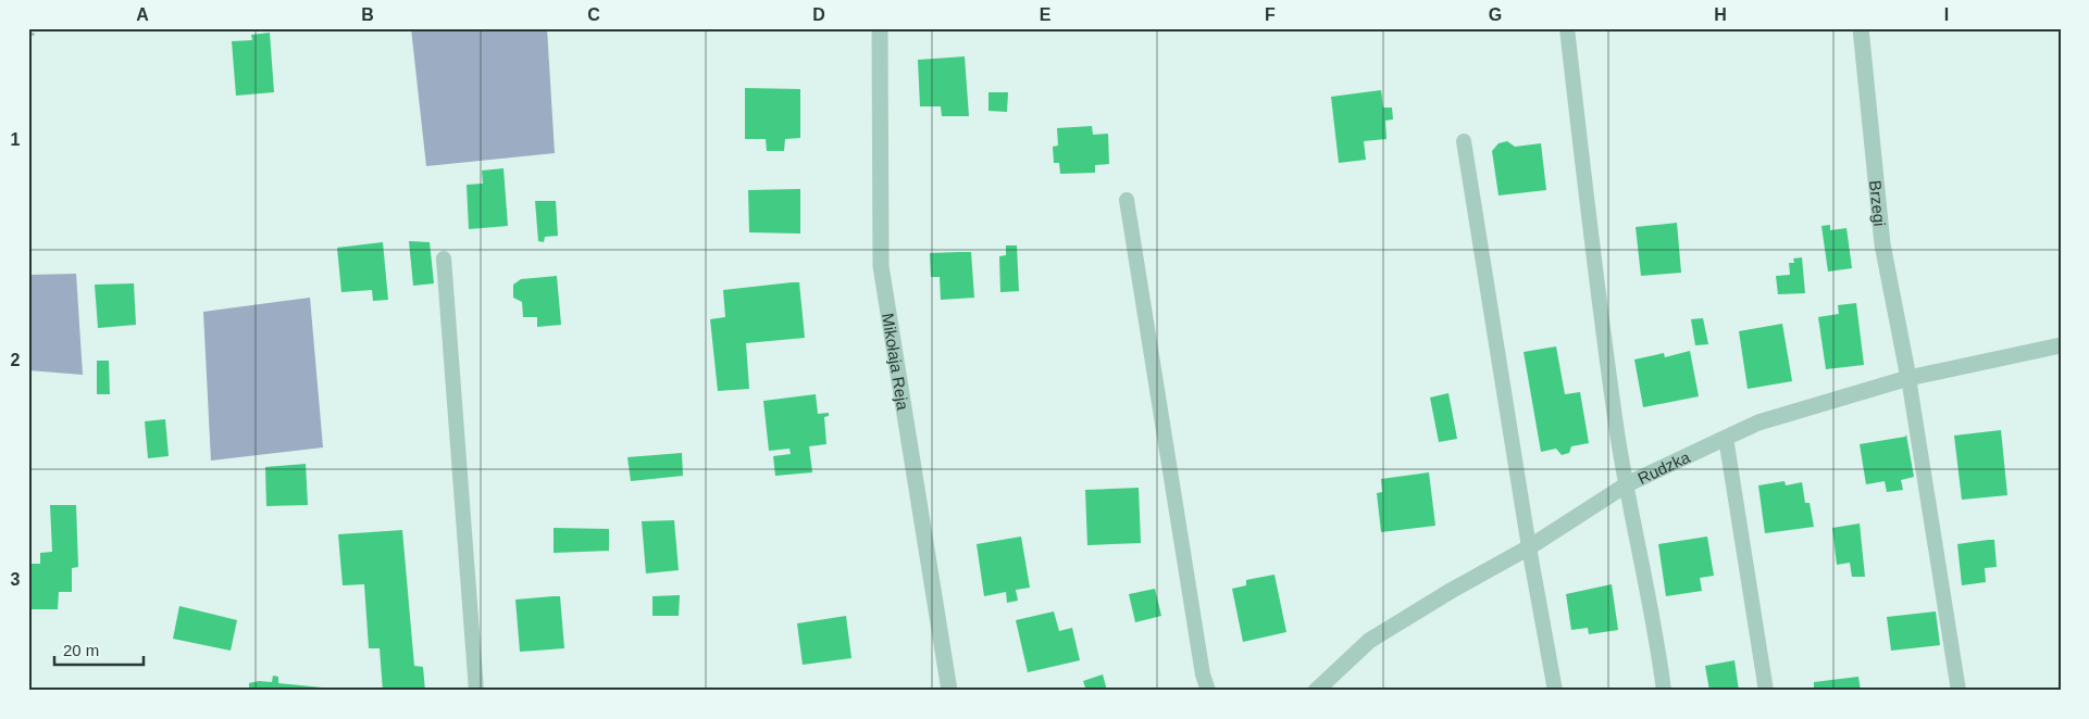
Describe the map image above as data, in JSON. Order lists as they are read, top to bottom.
{
  "streets": {
    "street": ["Brzegi", "Mikołaja Reja", "Rudzka"]
  },
  "crossings": [
    ["Brzegi", "Rudzka"]
  ],
  "scale_bar": "20 m",
  "grid": {
    "columns": [
      "A",
      "B",
      "C",
      "D",
      "E",
      "F",
      "G",
      "H",
      "I"
    ],
    "rows": ["1", "2", "3"]
  }
}
